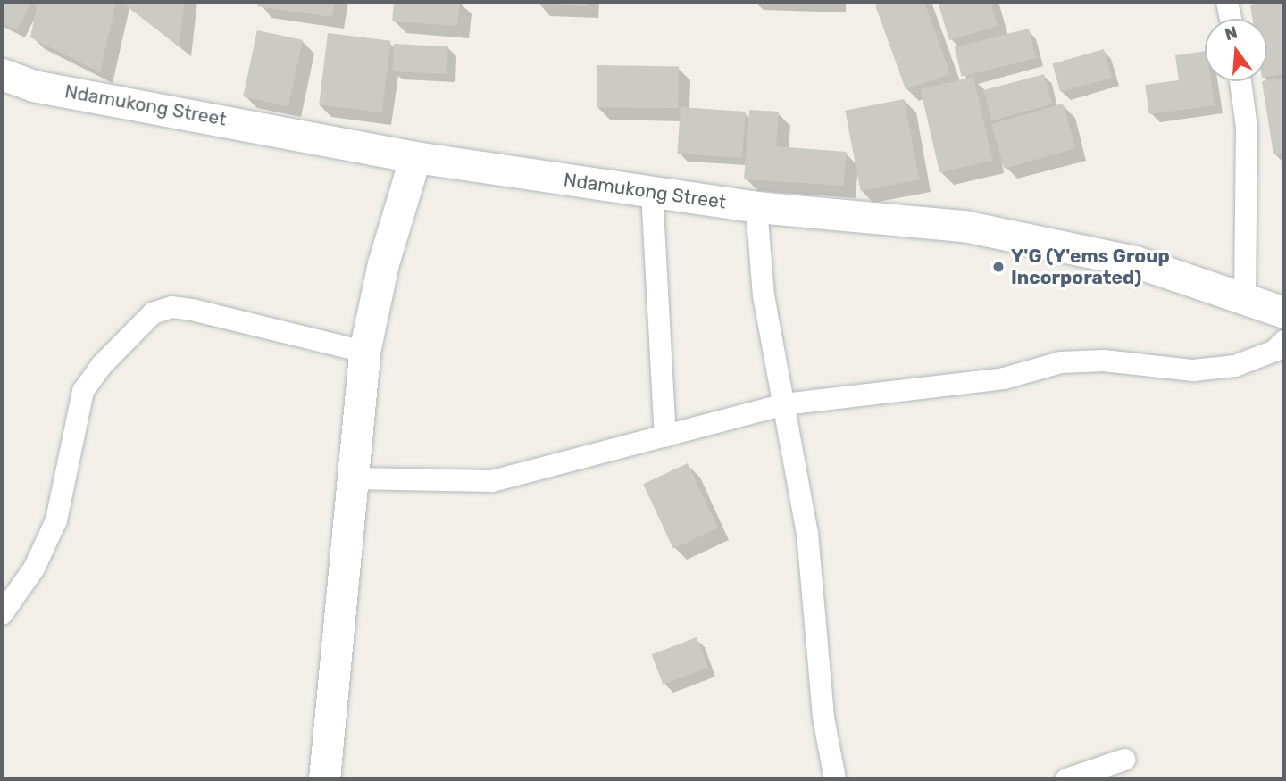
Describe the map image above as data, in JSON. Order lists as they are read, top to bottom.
{
  "streets": {
    "main road": ["Ndamukong Street"]
  },
  "places": ["Y'G (Y'ems Group Incorporated)"],
  "north": "top"
}
